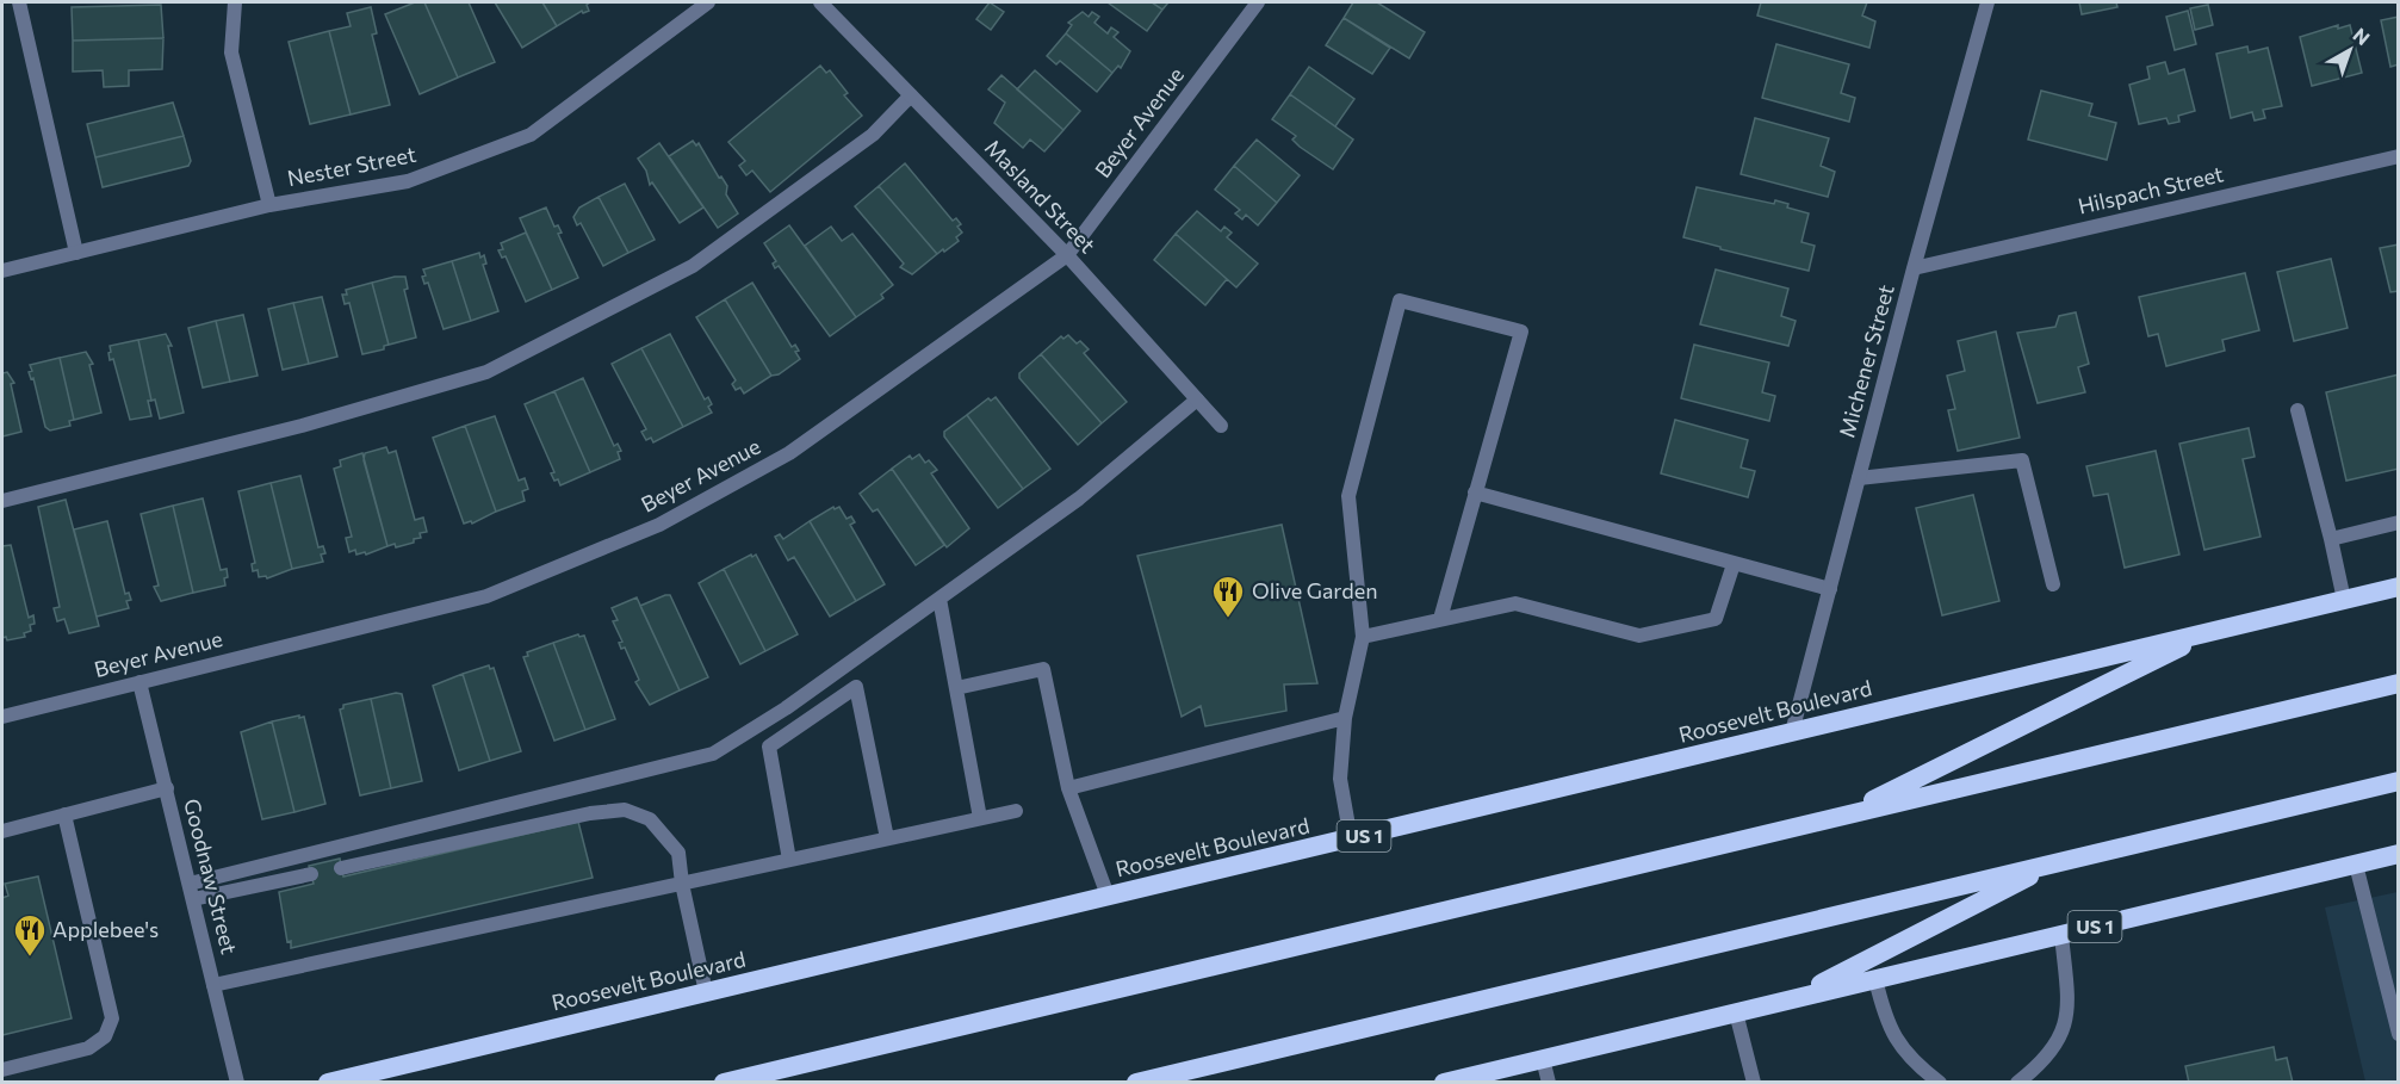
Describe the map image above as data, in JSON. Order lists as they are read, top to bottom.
{
  "streets": {
    "highway": ["Roosevelt Boulevard", "US 1"],
    "street": [
      "Beyer Avenue",
      "Nester Street",
      "Hilspach Street",
      "Masland Street",
      "Michener Street",
      "Goodnaw Street"
    ]
  },
  "crossings": [
    ["Beyer Avenue", "Masland Street"],
    ["Beyer Avenue", "Goodnaw Street"],
    ["Hilspach Street", "Michener Street"],
    ["Michener Street", "Roosevelt Boulevard"]
  ],
  "places": {
    "restaurant": ["Olive Garden", "Applebee's"]
  },
  "north": "top right"
}
